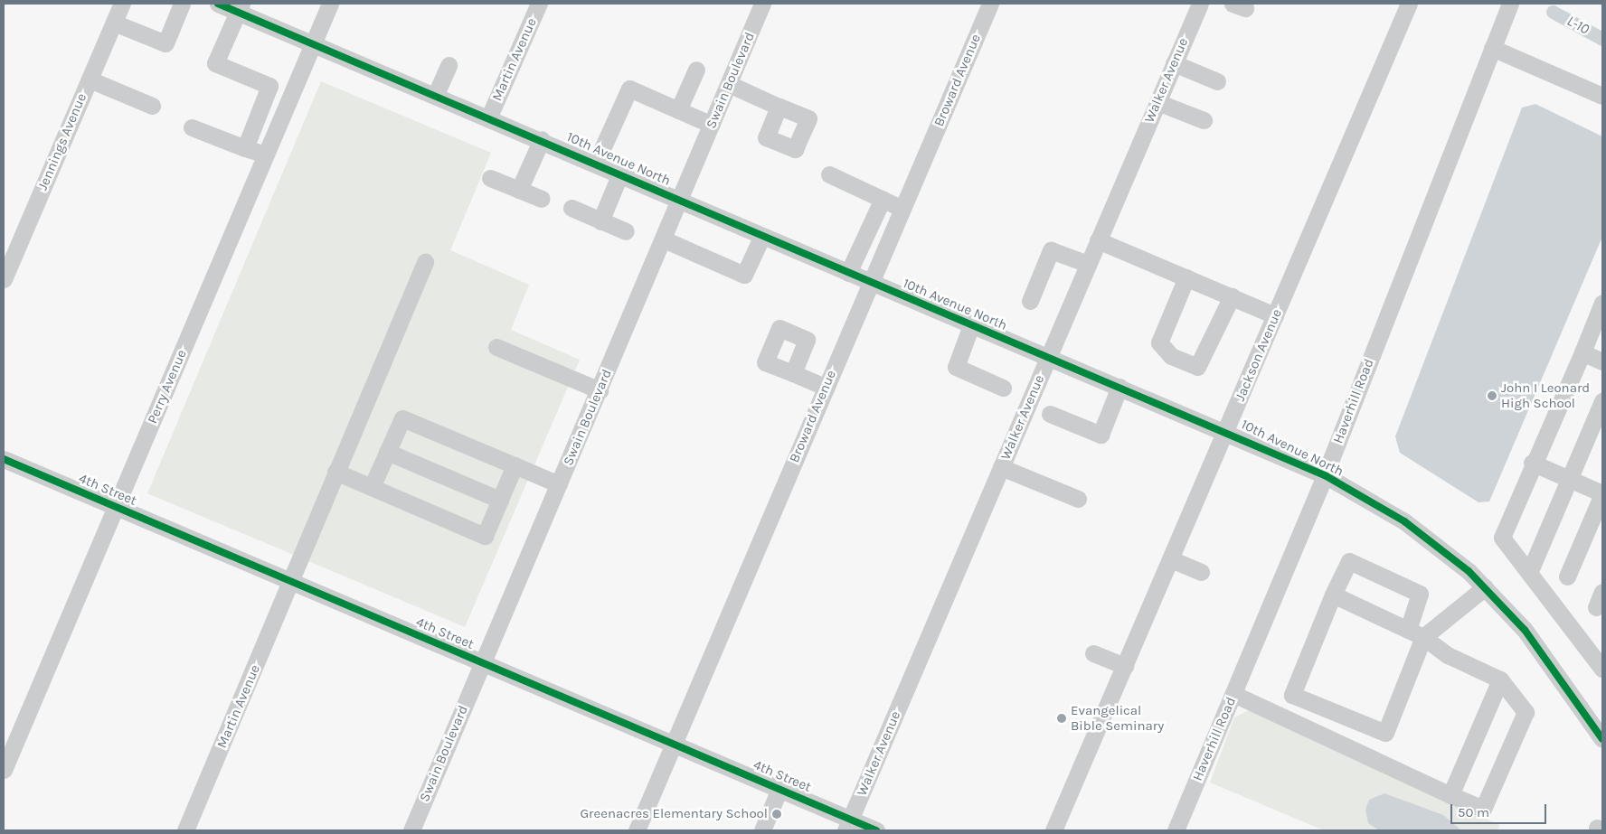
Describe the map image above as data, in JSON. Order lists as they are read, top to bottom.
{
  "streets": {
    "street": [
      "Martin Avenue",
      "Swain Boulevard",
      "Broward Avenue",
      "Walker Avenue",
      "Jennings Avenue",
      "10th Avenue North",
      "Jackson Avenue",
      "Perry Avenue",
      "Haverhill Road",
      "4th Street"
    ]
  },
  "crossings": [
    ["Martin Avenue", "10th Avenue North"],
    ["Martin Avenue", "4th Street"],
    ["Swain Boulevard", "10th Avenue North"],
    ["Swain Boulevard", "4th Street"],
    ["Broward Avenue", "10th Avenue North"],
    ["Broward Avenue", "4th Street"],
    ["Walker Avenue", "10th Avenue North"],
    ["Walker Avenue", "4th Street"],
    ["10th Avenue North", "Jackson Avenue"],
    ["10th Avenue North", "Perry Avenue"],
    ["10th Avenue North", "Haverhill Road"],
    ["Perry Avenue", "4th Street"]
  ],
  "water": ["L-10"],
  "places": ["John I Leonard High School", "Evangelical Bible Seminary", "Greenacres Elementary School"],
  "scale_bar": "50 m"
}
